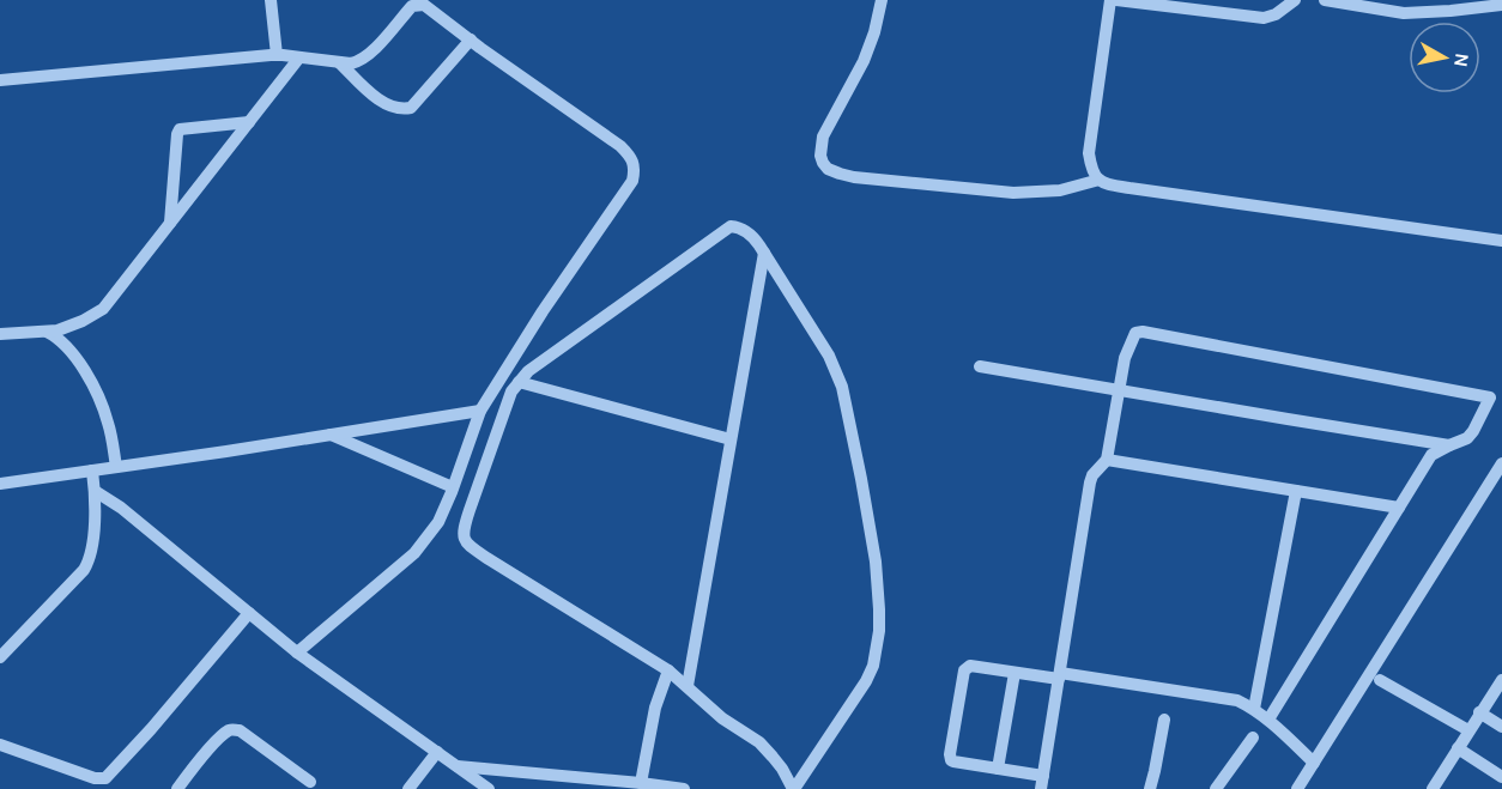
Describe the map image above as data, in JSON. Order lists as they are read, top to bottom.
{
  "north": "right"
}
